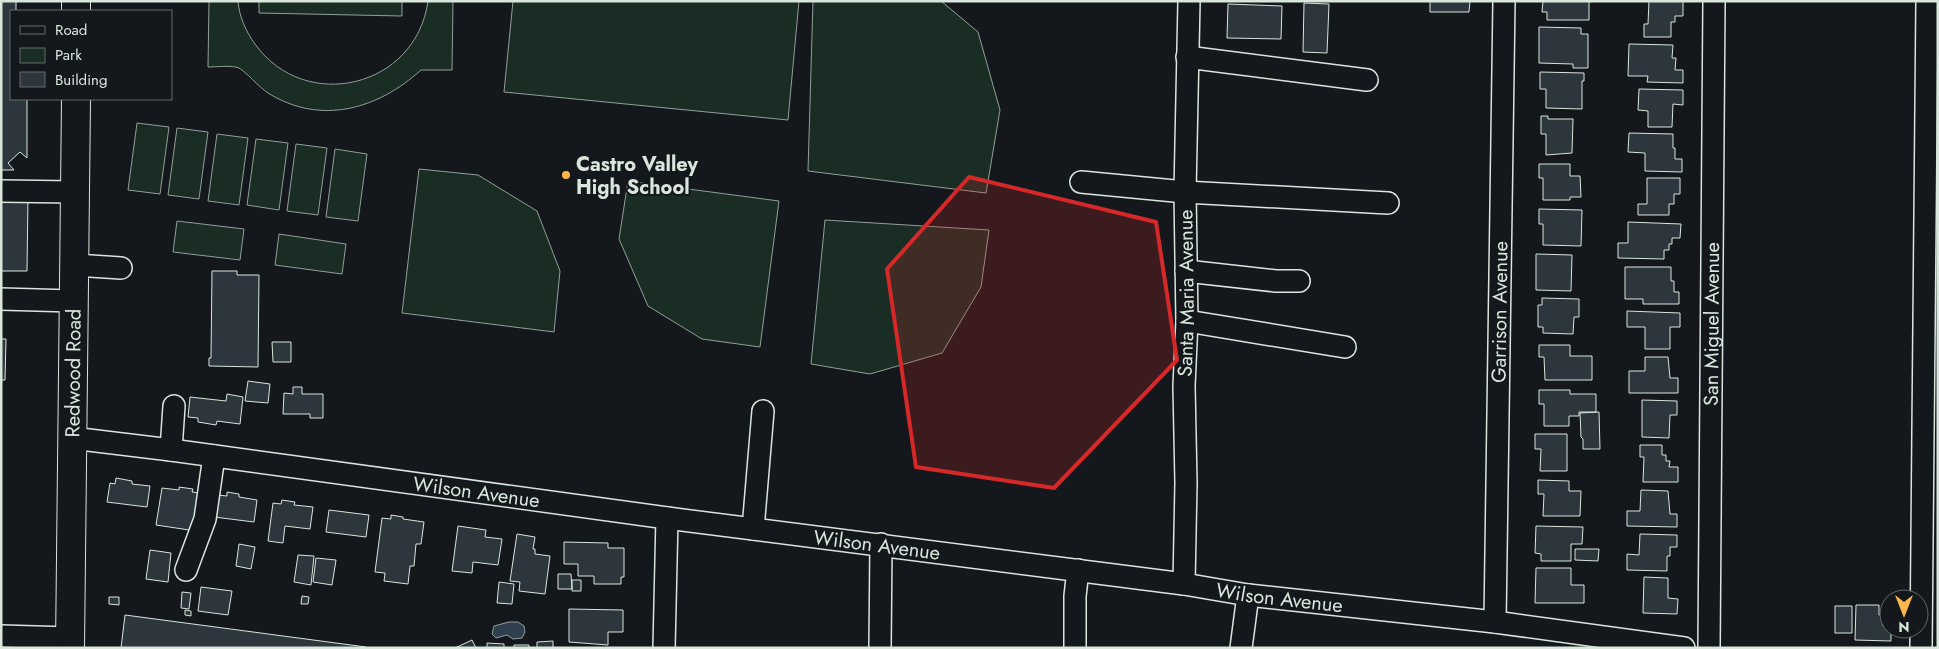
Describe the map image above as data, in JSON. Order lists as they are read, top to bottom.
{
  "streets": {
    "main road": ["Redwood Road"],
    "street": [
      "Santa Maria Avenue",
      "Garrison Avenue",
      "San Miguel Avenue",
      "Wilson Avenue"
    ]
  },
  "crossings": [
    ["Santa Maria Avenue", "Wilson Avenue"],
    ["Garrison Avenue", "Wilson Avenue"],
    ["Redwood Road", "Wilson Avenue"]
  ],
  "places": ["Castro Valley High School"],
  "legend": ["Road", "Park", "Building"],
  "north": "bottom"
}
